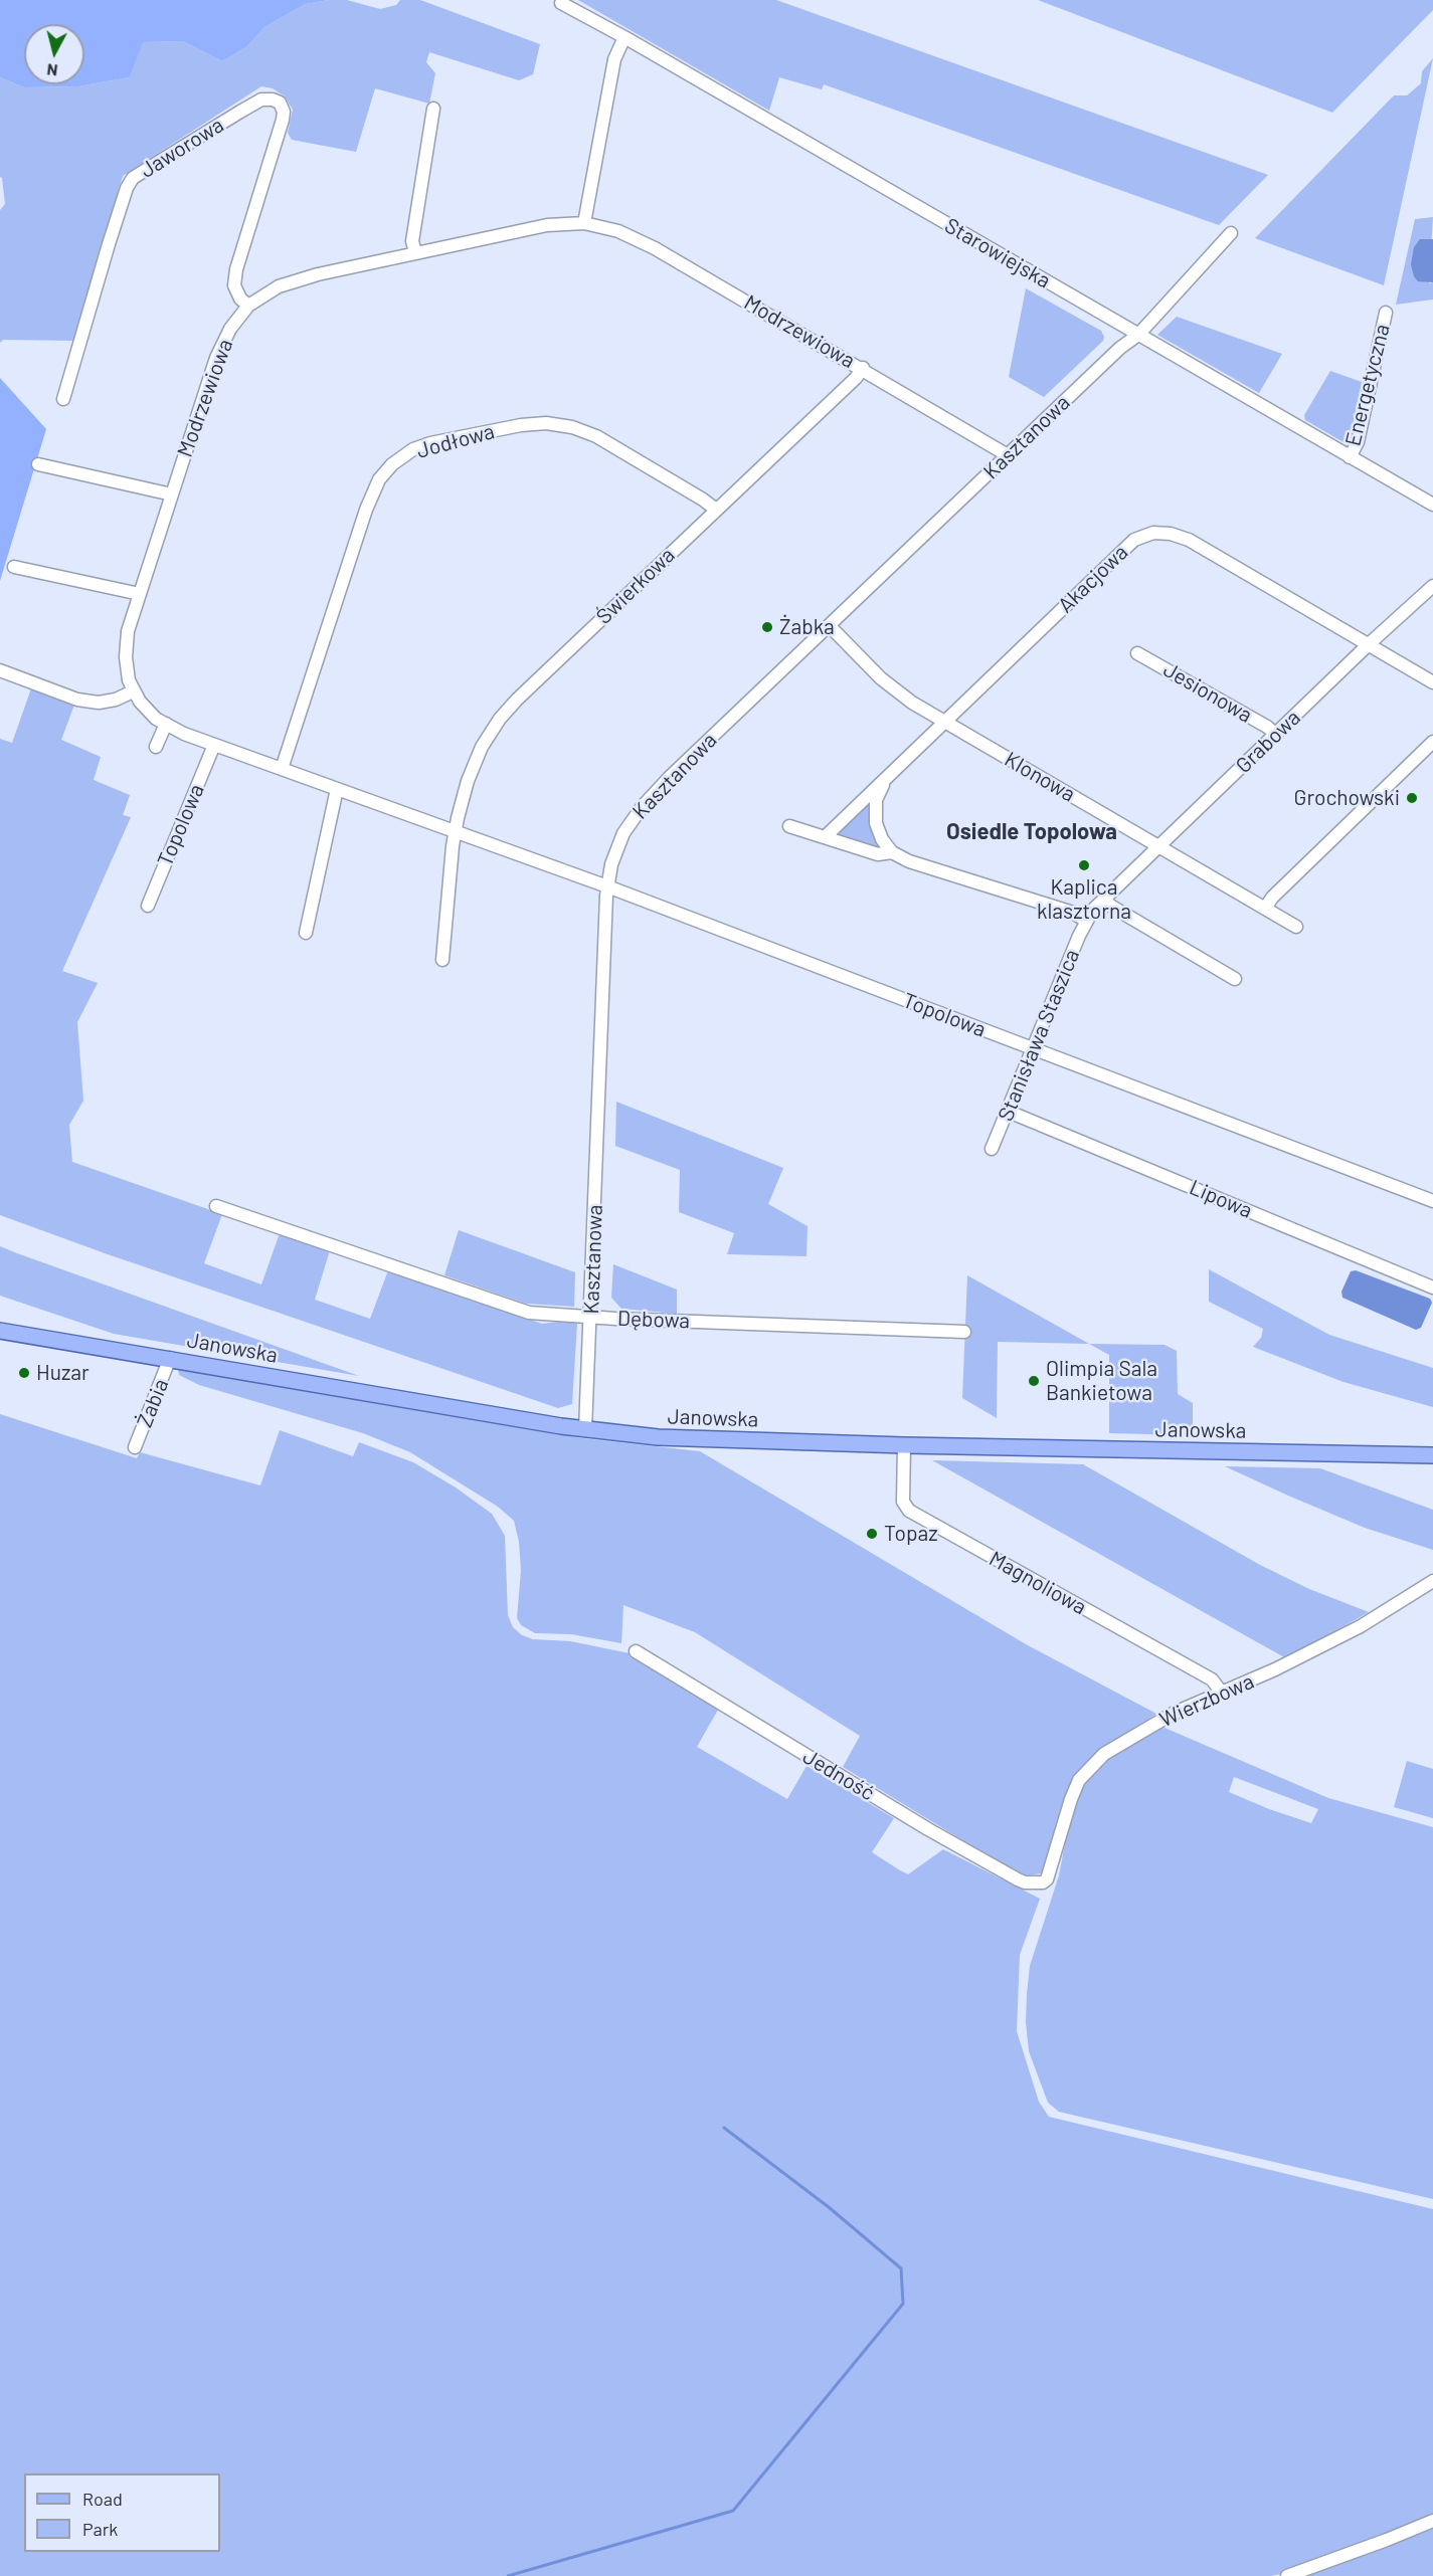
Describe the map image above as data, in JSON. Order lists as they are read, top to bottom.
{
  "streets": {
    "main road": ["Janowska"],
    "street": [
      "Jaworowa",
      "Starowiejska",
      "Modrzewiowa",
      "Energetyczna",
      "Kasztanowa",
      "Jodłowa",
      "Akacjowa",
      "Świerkowa",
      "Jesionowa",
      "Grabowa",
      "Klonowa",
      "Topolowa",
      "Stanisława Staszica",
      "Lipowa",
      "Dębowa",
      "Żabia",
      "Magnoliowa",
      "Wierzbowa",
      "Jedność"
    ]
  },
  "crossings": [
    ["Jaworowa", "Modrzewiowa"],
    ["Starowiejska", "Energetyczna"],
    ["Starowiejska", "Kasztanowa"],
    ["Modrzewiowa", "Kasztanowa"],
    ["Modrzewiowa", "Świerkowa"],
    ["Modrzewiowa", "Topolowa"],
    ["Kasztanowa", "Klonowa"],
    ["Kasztanowa", "Topolowa"],
    ["Kasztanowa", "Dębowa"],
    ["Kasztanowa", "Janowska"],
    ["Jodłowa", "Świerkowa"],
    ["Jodłowa", "Topolowa"],
    ["Akacjowa", "Grabowa"],
    ["Akacjowa", "Klonowa"],
    ["Świerkowa", "Topolowa"],
    ["Jesionowa", "Grabowa"],
    ["Grabowa", "Klonowa"],
    ["Grabowa", "Stanisława Staszica"],
    ["Topolowa", "Stanisława Staszica"],
    ["Stanisława Staszica", "Lipowa"],
    ["Janowska", "Żabia"],
    ["Janowska", "Magnoliowa"],
    ["Magnoliowa", "Wierzbowa"],
    ["Wierzbowa", "Jedność"]
  ],
  "districts": ["Osiedle Topolowa"],
  "places": [
    "Żabka",
    "Grochowski",
    "Kaplica klasztorna",
    "Huzar",
    "Olimpia Sala Bankietowa",
    "Topaz"
  ],
  "legend": ["Road", "Park"],
  "north": "bottom"
}
